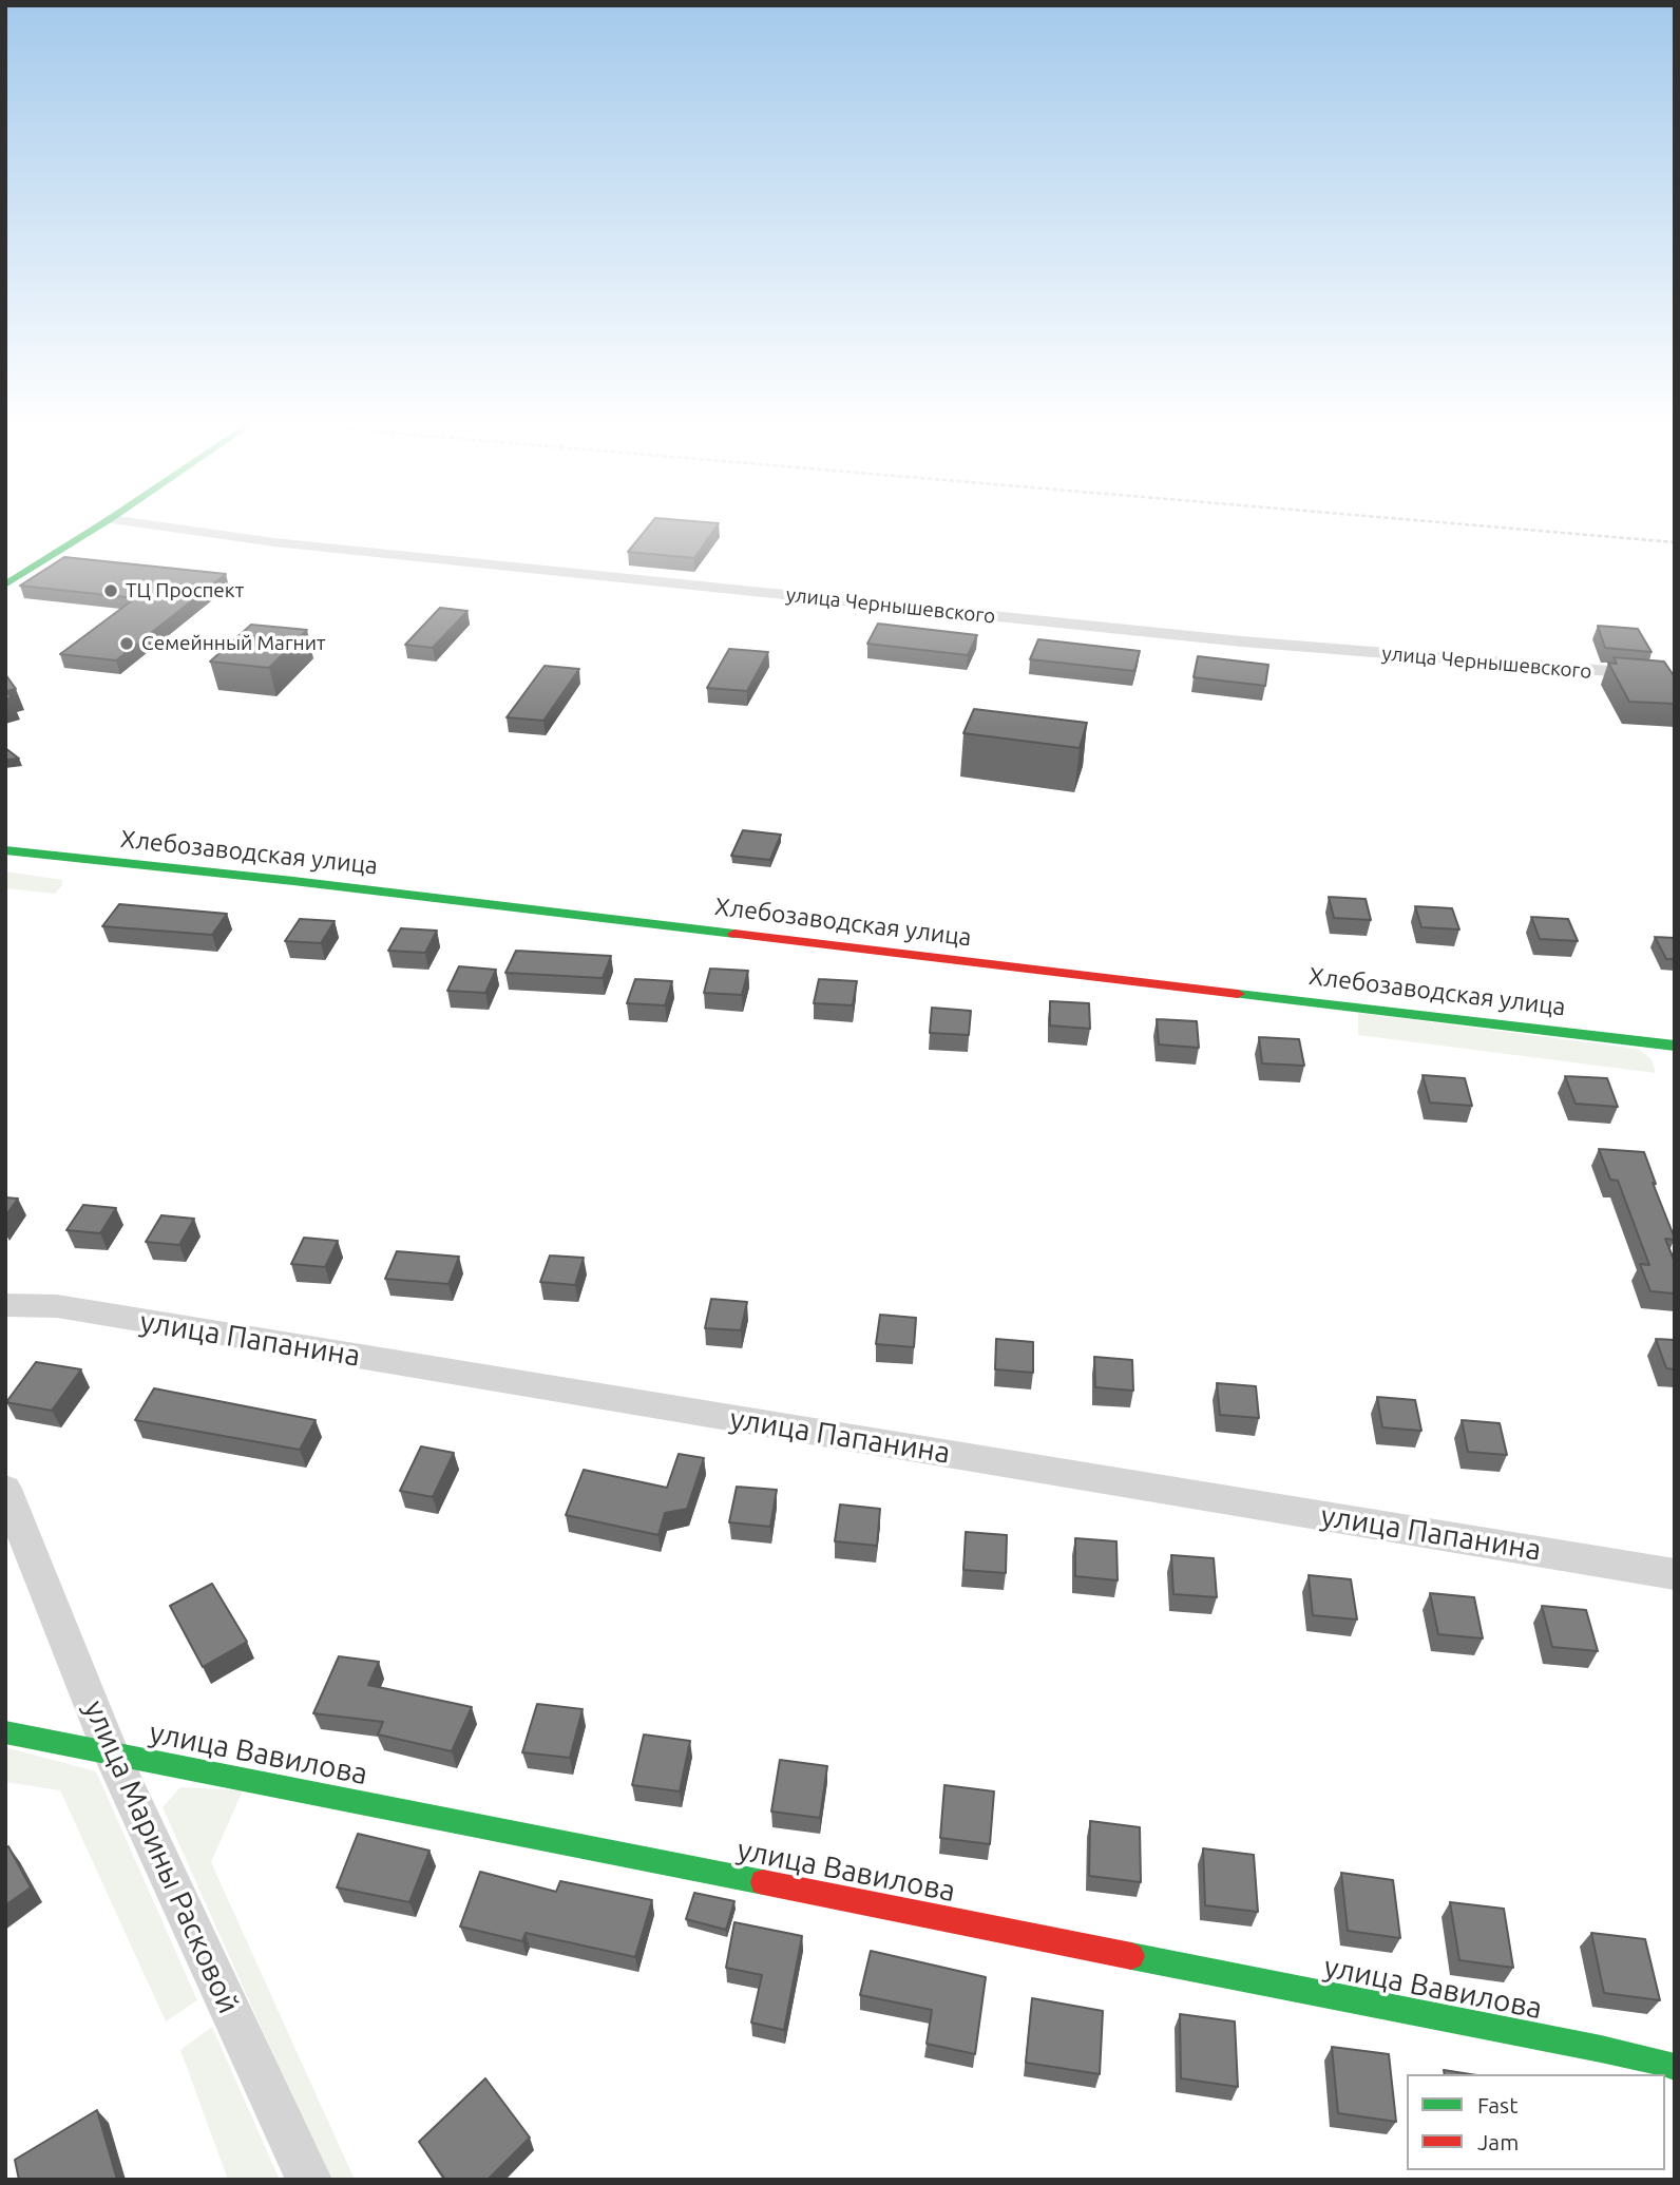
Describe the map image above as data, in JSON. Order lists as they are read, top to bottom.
{
  "streets": {
    "street": [
      "улица Чернышевского",
      "Хлебозаводская улица",
      "улица Папанина",
      "улица Вавилова",
      "улица Марины Расковой"
    ]
  },
  "crossings": [
    ["улица Вавилова", "улица Марины Расковой"]
  ],
  "places": ["ТЦ Проспект", "Семейнный Магнит"],
  "legend": ["Fast", "Jam"]
}
